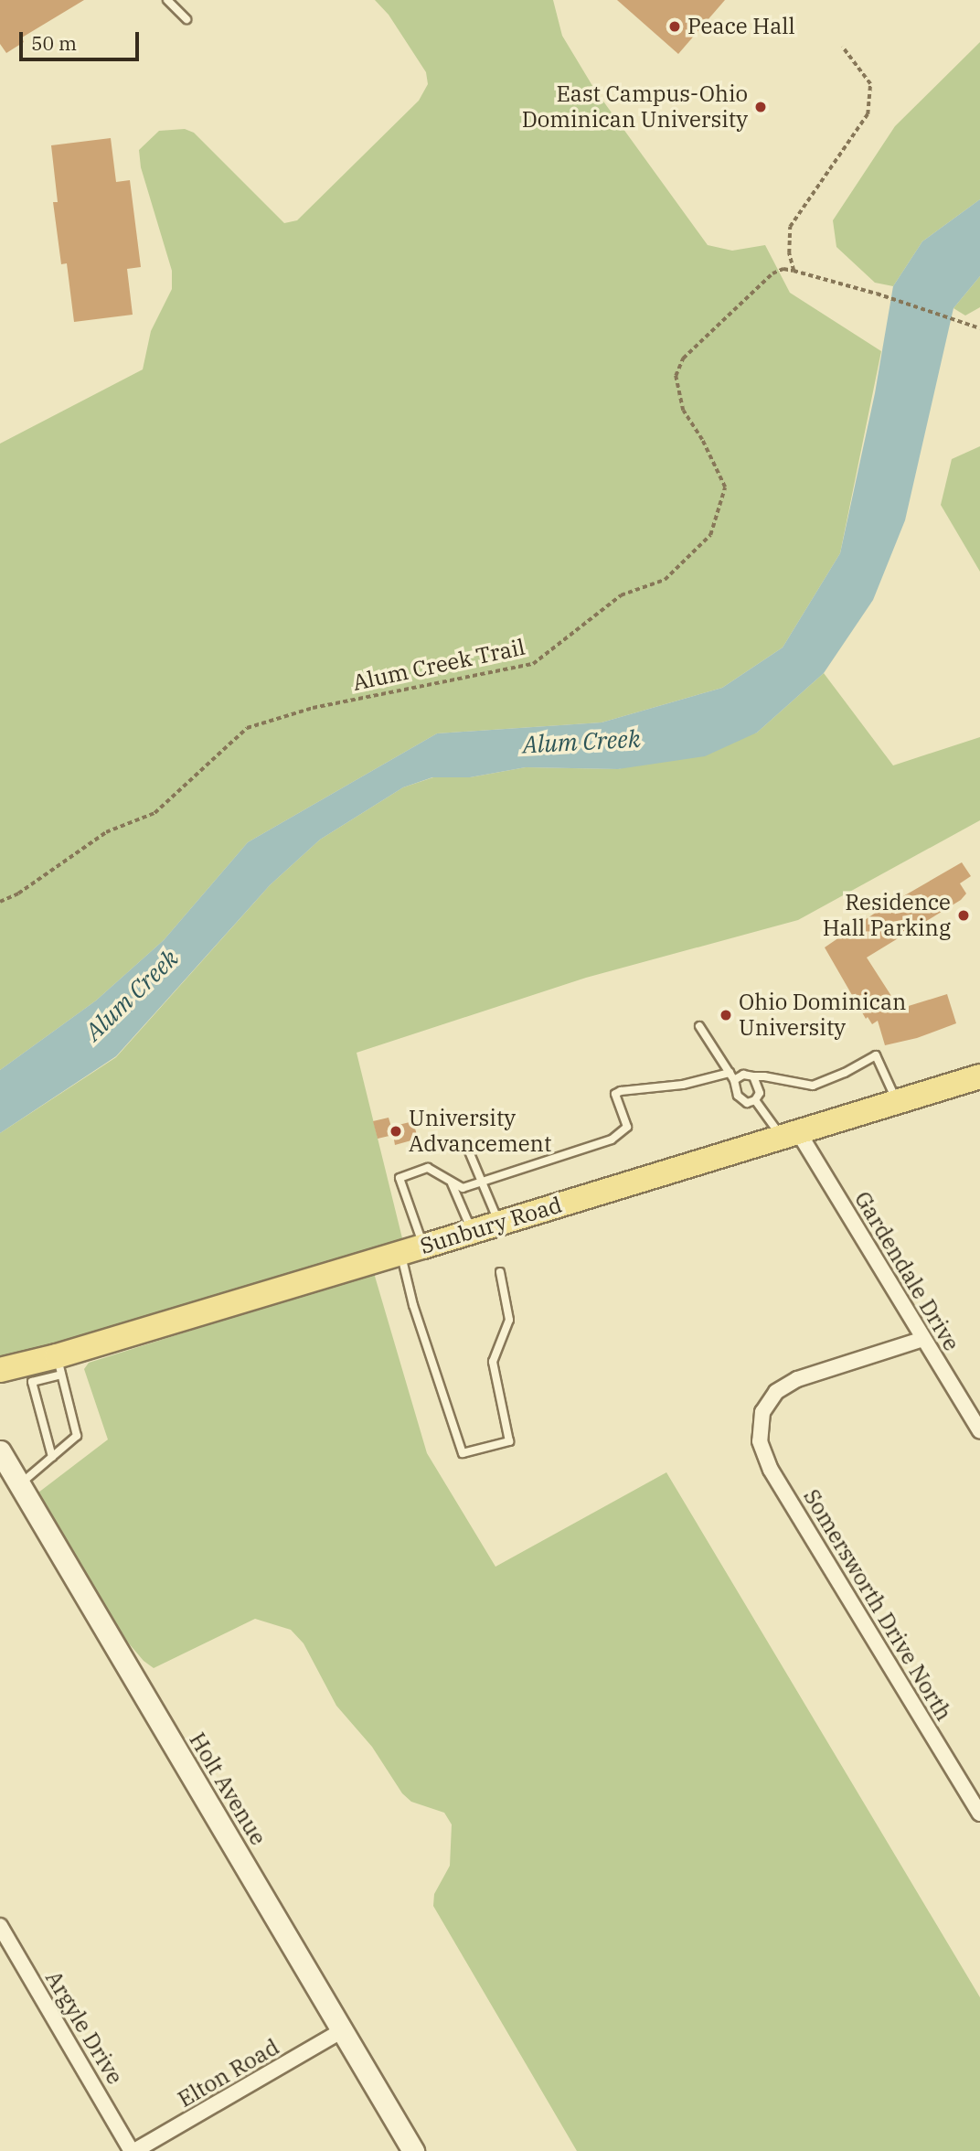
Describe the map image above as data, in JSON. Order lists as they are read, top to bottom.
{
  "streets": {
    "main road": ["Sunbury Road"],
    "street": [
      "Gardendale Drive",
      "Somersworth Drive North",
      "Holt Avenue",
      "Argyle Drive",
      "Elton Road"
    ],
    "path": ["Alum Creek Trail"]
  },
  "crossings": [
    ["Sunbury Road", "Gardendale Drive"],
    ["Gardendale Drive", "Somersworth Drive North"],
    ["Holt Avenue", "Elton Road"],
    ["Argyle Drive", "Elton Road"]
  ],
  "water": ["Alum Creek"],
  "places": [
    "Peace Hall",
    "East Campus-Ohio Dominican University",
    "Residence Hall Parking",
    "Ohio Dominican University",
    "University Advancement"
  ],
  "scale_bar": "50 m"
}
